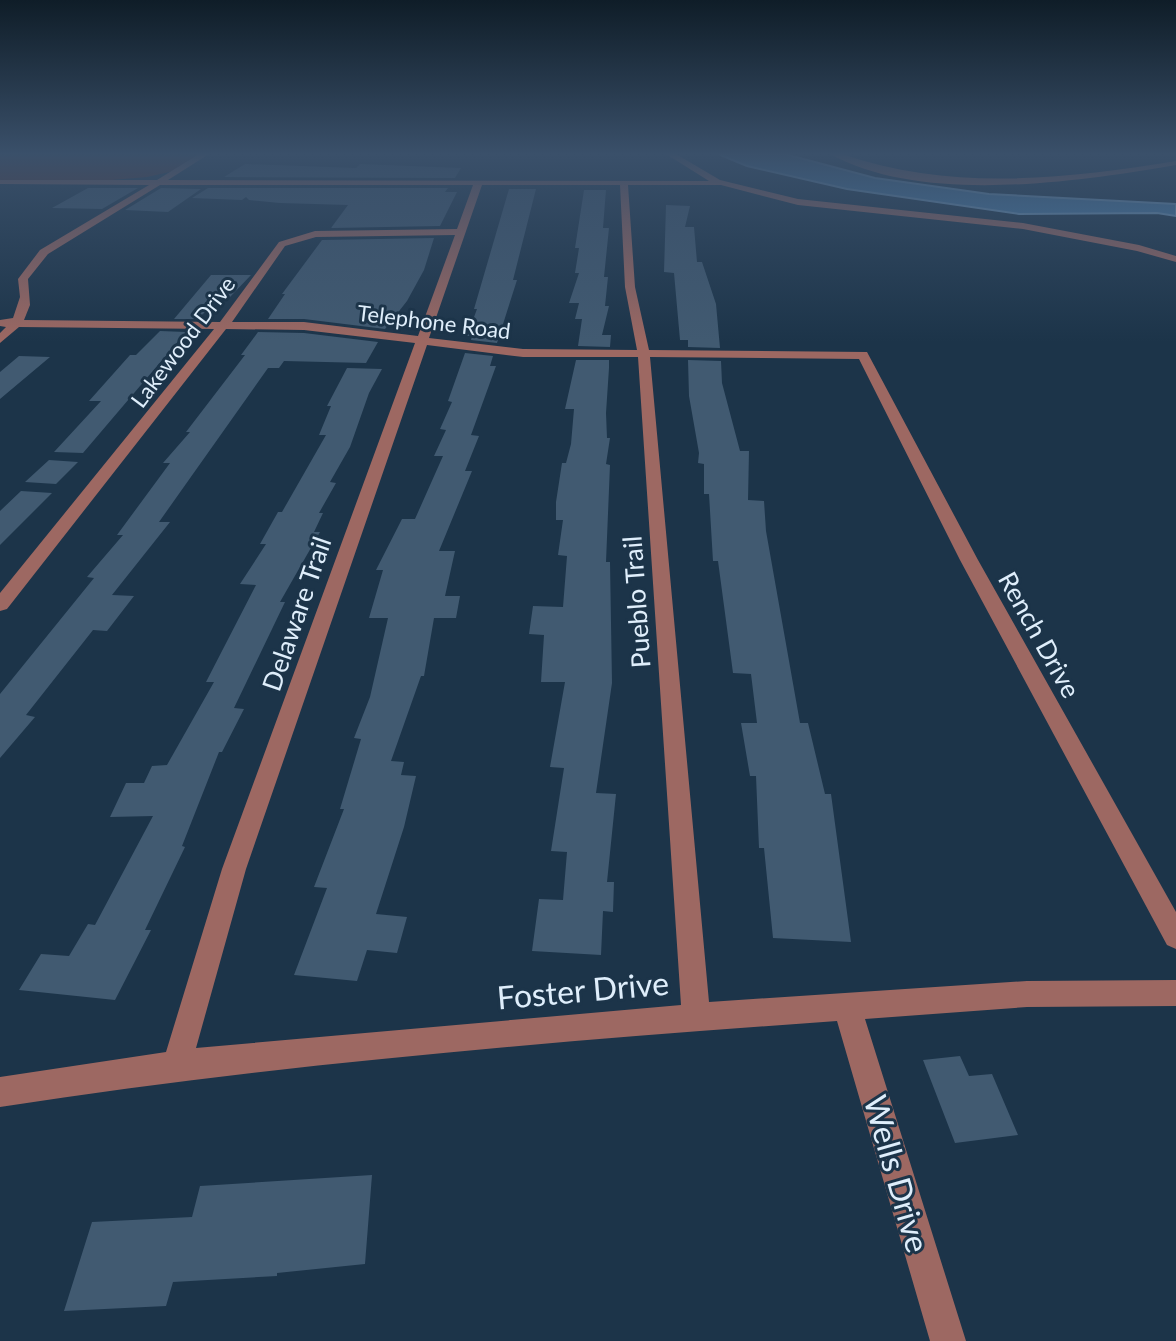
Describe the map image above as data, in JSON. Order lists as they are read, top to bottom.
{
  "streets": {
    "street": [
      "Telephone Road",
      "Lakewood Drive",
      "Pueblo Trail",
      "Delaware Trail",
      "Rench Drive",
      "Foster Drive",
      "Wells Drive"
    ]
  },
  "crossings": [
    ["Telephone Road", "Lakewood Drive"],
    ["Telephone Road", "Pueblo Trail"],
    ["Telephone Road", "Delaware Trail"],
    ["Telephone Road", "Rench Drive"],
    ["Lakewood Drive", "Delaware Trail"],
    ["Pueblo Trail", "Foster Drive"],
    ["Delaware Trail", "Foster Drive"],
    ["Foster Drive", "Wells Drive"]
  ]
}
